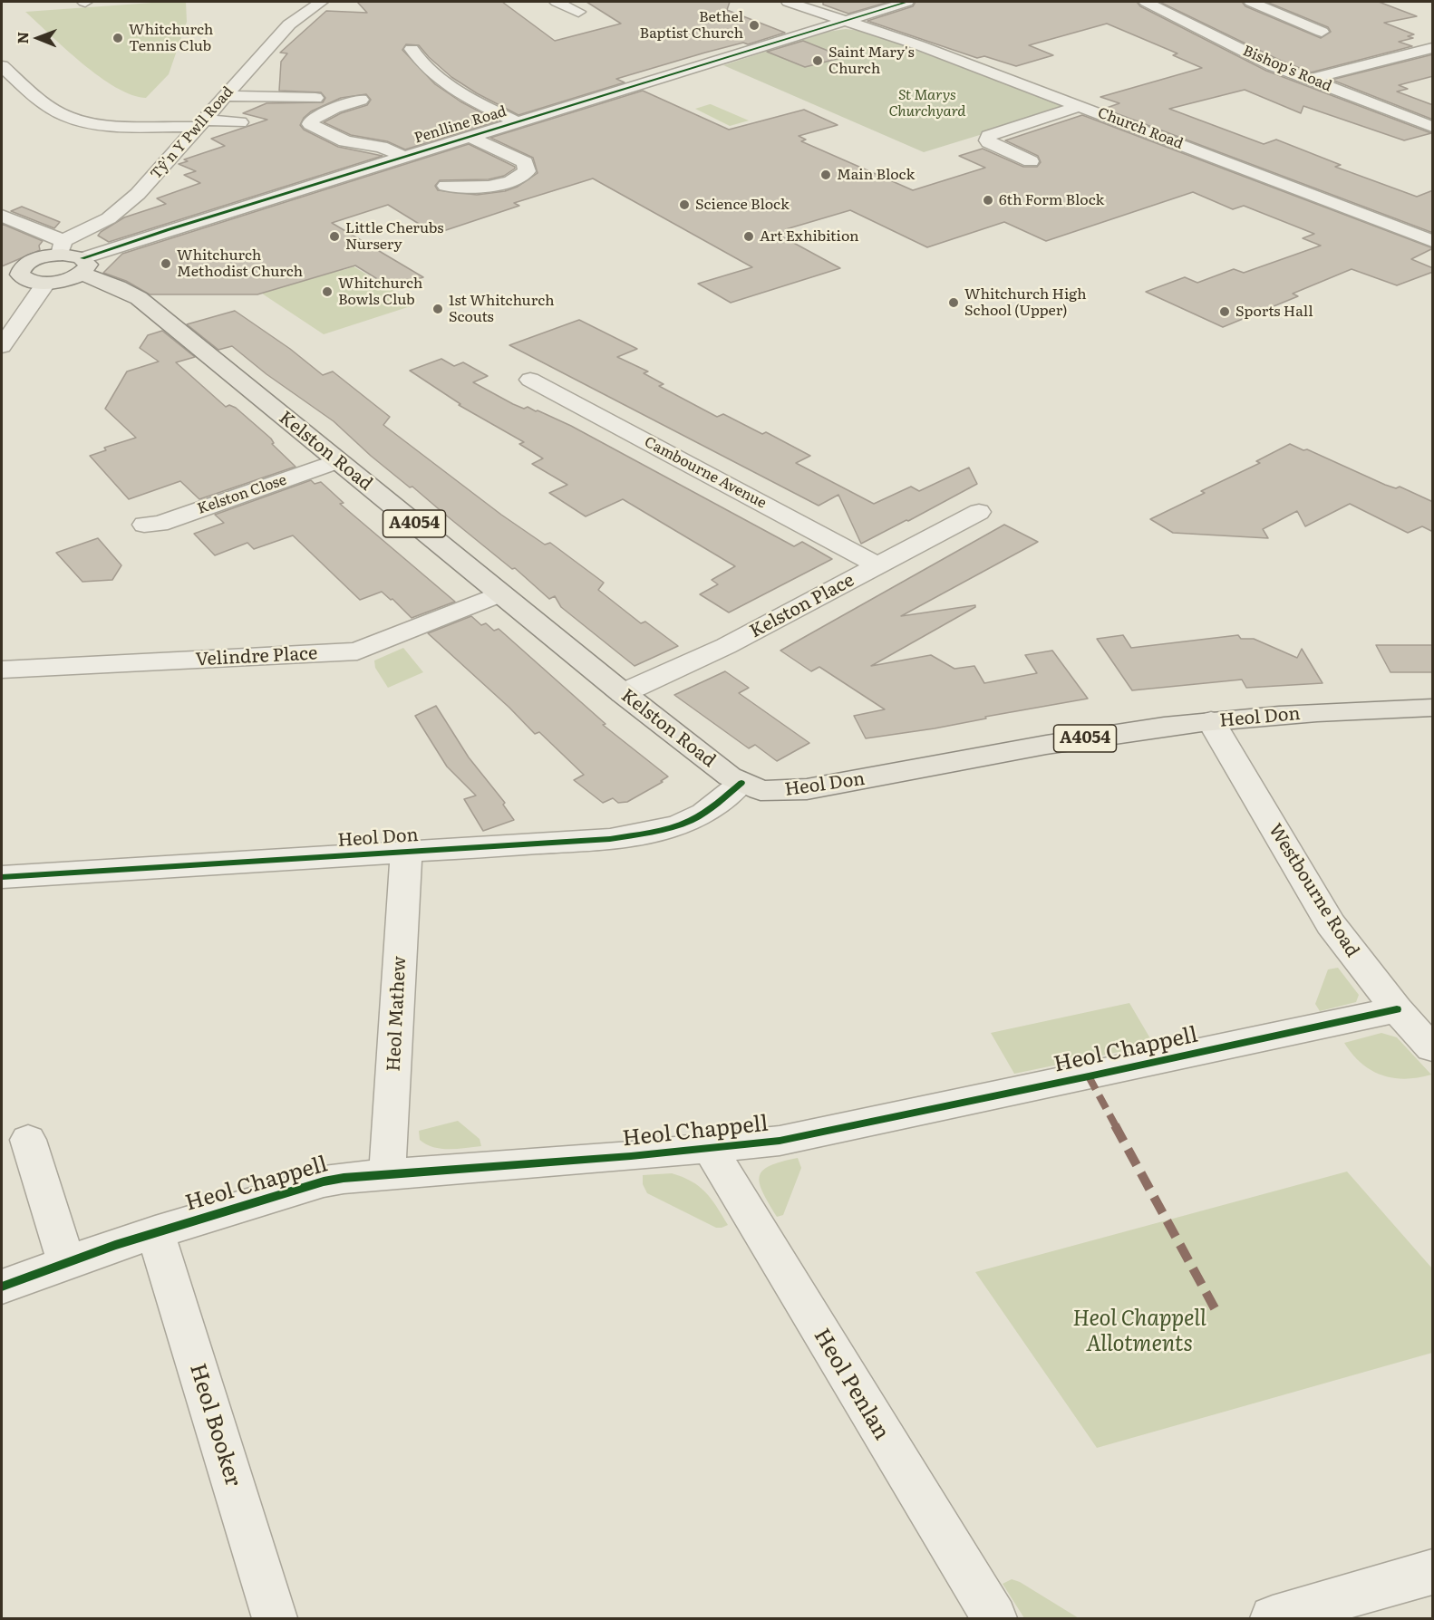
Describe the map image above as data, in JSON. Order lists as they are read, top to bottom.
{
  "streets": {
    "main road": ["Kelston Road", "A4054", "Heol Don"],
    "street": [
      "Bishop's Road",
      "Penlline Road",
      "Church Road",
      "Tŷ'n Y Pwll Road",
      "Cambourne Avenue",
      "Kelston Close",
      "Kelston Place",
      "Velindre Place",
      "Westbourne Road",
      "Heol Mathew",
      "Heol Chappell",
      "Heol Penlan",
      "Heol Booker"
    ]
  },
  "crossings": [
    ["Penlline Road", "Church Road"],
    ["Penlline Road", "Kelston Road"],
    ["Tŷ'n Y Pwll Road", "Kelston Road"],
    ["Kelston Road", "Kelston Close"],
    ["Kelston Road", "Kelston Place"],
    ["Kelston Road", "Velindre Place"],
    ["Kelston Road", "Heol Don"],
    ["Cambourne Avenue", "Kelston Place"],
    ["Heol Don", "Westbourne Road"],
    ["Heol Don", "Heol Mathew"],
    ["Westbourne Road", "Heol Chappell"],
    ["Heol Mathew", "Heol Chappell"],
    ["Heol Chappell", "Heol Penlan"],
    ["Heol Chappell", "Heol Booker"]
  ],
  "parks": ["St Marys Churchyard", "Heol Chappell Allotments"],
  "places": [
    "Bethel Baptist Church",
    "Whitchurch Tennis Club",
    "Saint Mary's Church",
    "Main Block",
    "6th Form Block",
    "Science Block",
    "Little Cherubs Nursery",
    "Art Exhibition",
    "Whitchurch Methodist Church",
    "Whitchurch Bowls Club",
    "Whitchurch High School (Upper)",
    "1st Whitchurch Scouts",
    "Sports Hall"
  ],
  "north": "left"
}
